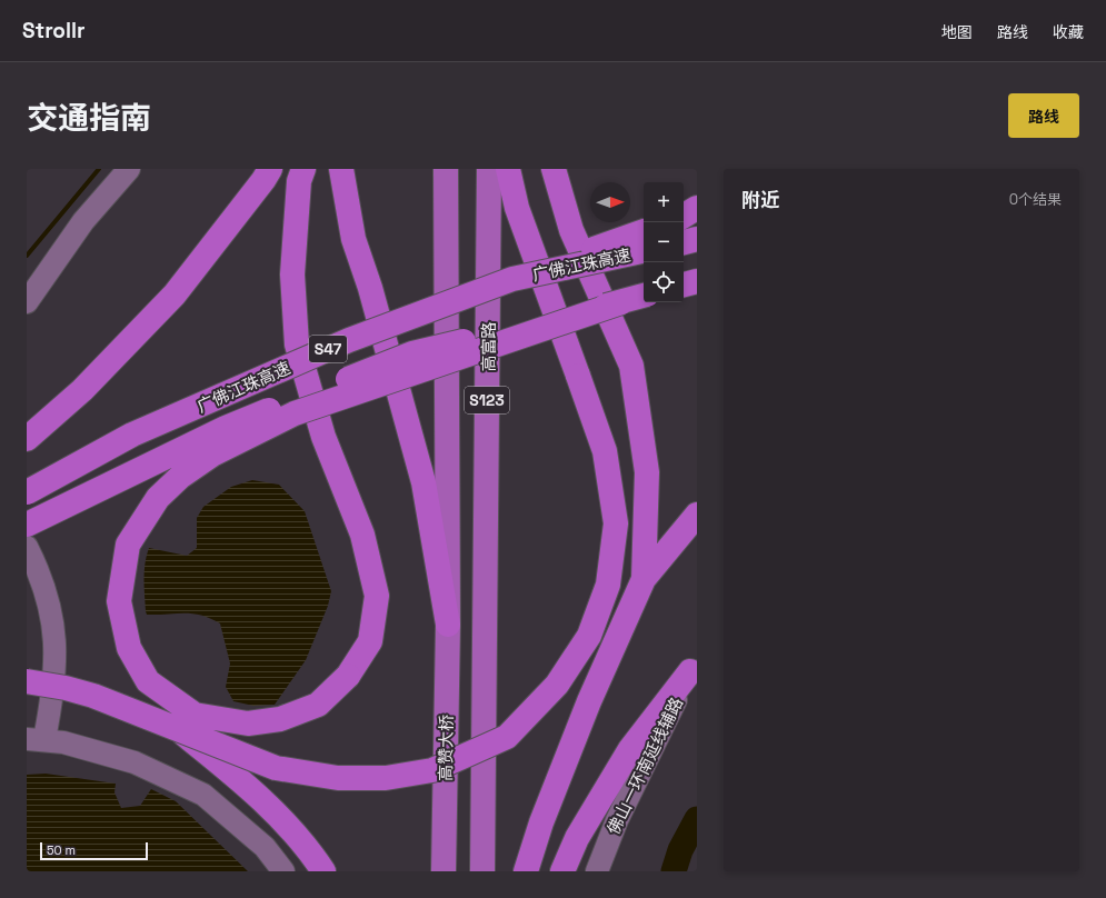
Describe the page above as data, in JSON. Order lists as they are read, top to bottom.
{
  "streets": {
    "highway": [
      "广佛江珠高速",
      "高富路",
      "S47",
      "S123",
      "高赞大桥"
    ],
    "main road": ["佛山一环南延线辅路"]
  },
  "crossings": [
    ["S123", "高赞大桥"]
  ],
  "scale_bar": "50 m",
  "north": "right",
  "page": {
    "header": "Strollr",
    "nav": ["地图", "路线", "收藏"],
    "title": "交通指南",
    "buttons": "路线",
    "heading": ["附近", "0个结果"],
    "map_buttons": ["+", "−"],
    "scale": "50 m"
  }
}
